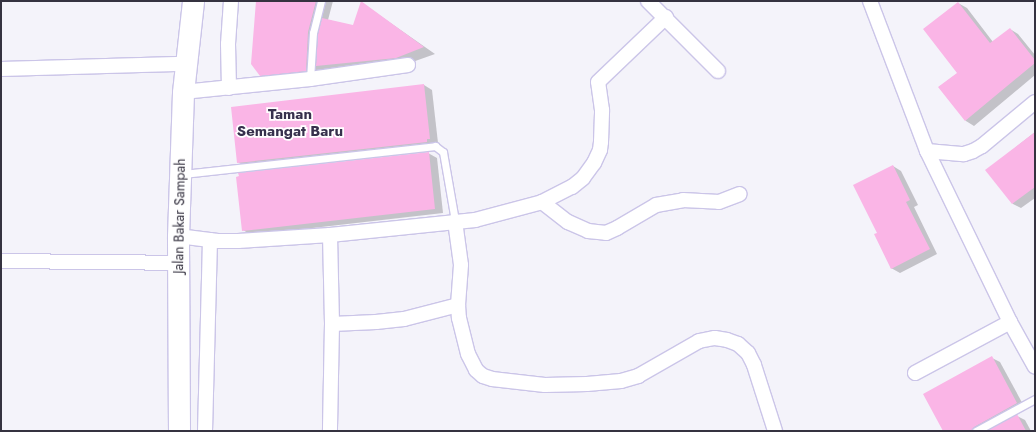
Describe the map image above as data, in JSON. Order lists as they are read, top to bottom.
{
  "streets": {
    "main road": ["Jalan Bakar Sampah"]
  },
  "districts": ["Taman Semangat Baru"]
}
